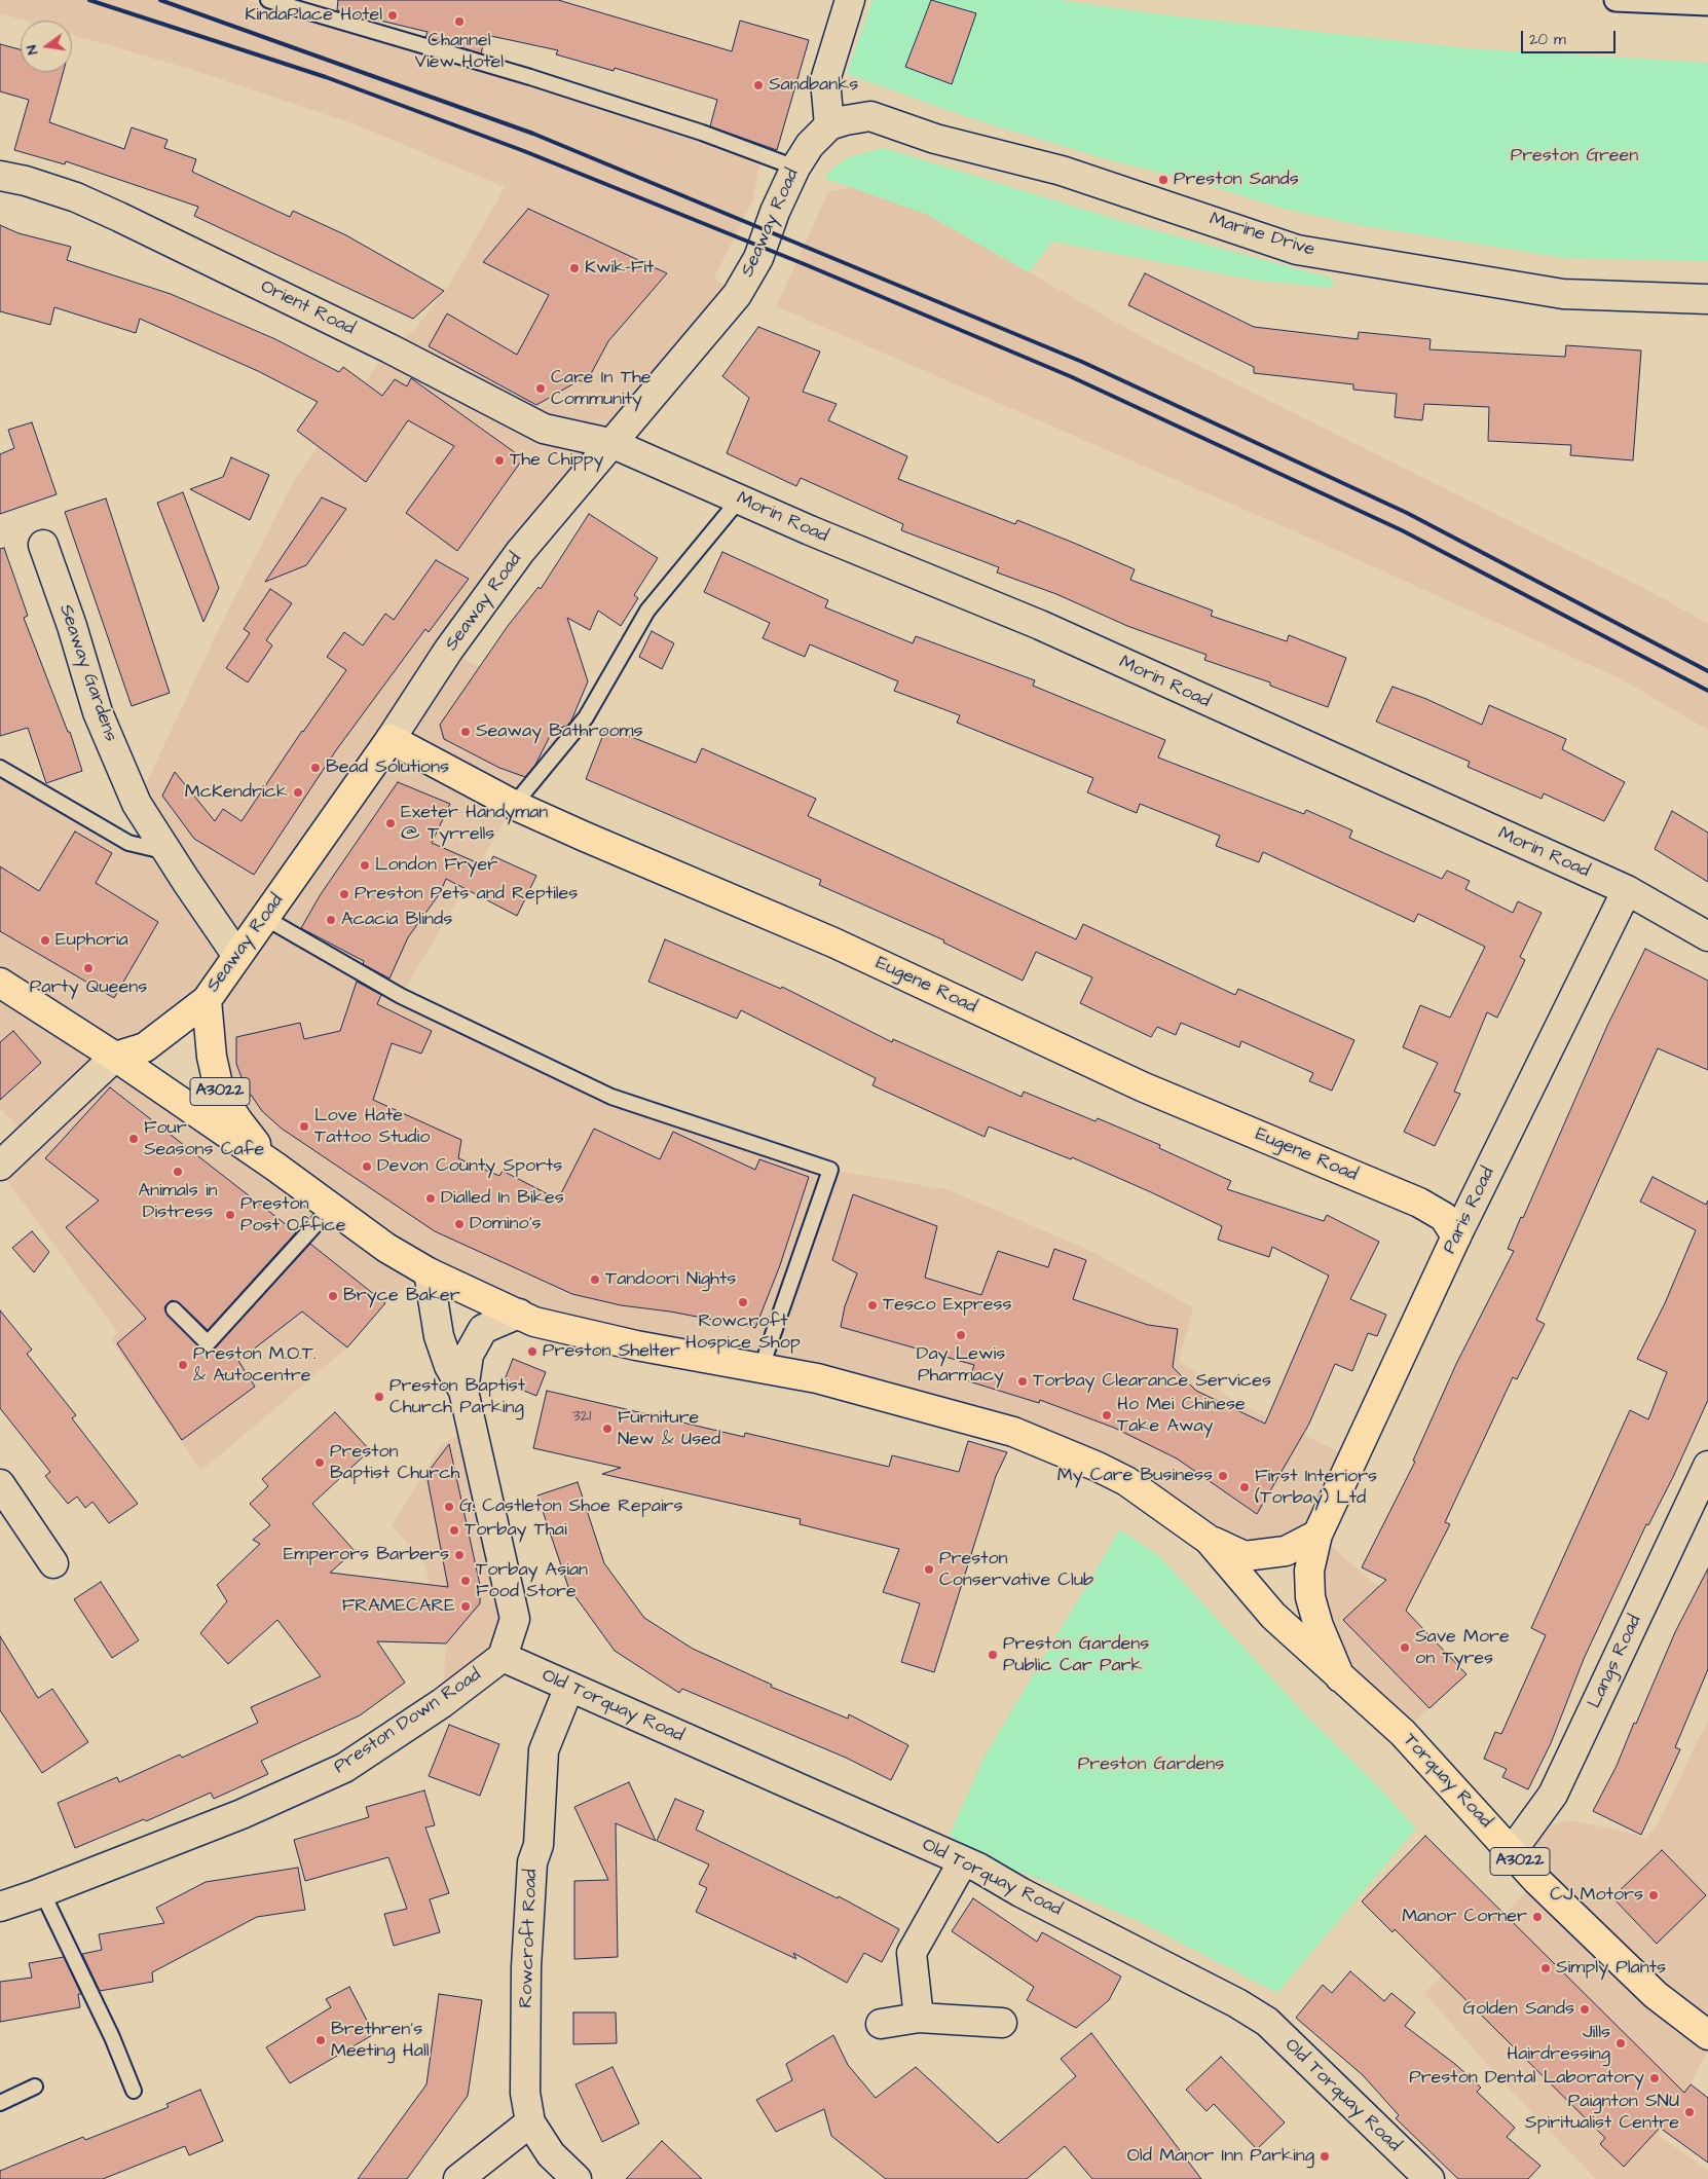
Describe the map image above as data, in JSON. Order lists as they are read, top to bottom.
{
  "streets": {
    "main road": [
      "Seaway Road",
      "Eugene Road",
      "A3022",
      "Paris Road",
      "Torquay Road"
    ],
    "street": [
      "Marine Drive",
      "Orient Road",
      "Morin Road",
      "Seaway Gardens",
      "Langs Road",
      "Old Torquay Road",
      "Preston Down Road",
      "Rowcroft Road"
    ]
  },
  "crossings": [
    ["Seaway Road", "Marine Drive"],
    ["Seaway Road", "Orient Road"],
    ["Seaway Road", "Morin Road"],
    ["Seaway Road", "Seaway Gardens"],
    ["Seaway Road", "Eugene Road"],
    ["Seaway Road", "A3022"],
    ["Orient Road", "Morin Road"],
    ["Morin Road", "Paris Road"],
    ["Eugene Road", "Paris Road"],
    ["A3022", "Paris Road"],
    ["A3022", "Torquay Road"],
    ["Paris Road", "Torquay Road"],
    ["Langs Road", "Torquay Road"],
    ["Old Torquay Road", "Preston Down Road"],
    ["Old Torquay Road", "Rowcroft Road"]
  ],
  "parks": ["Preston Green", "Preston Gardens"],
  "places": [
    "KindaPlace Hotel",
    "Channel View Hotel",
    "Sandbanks",
    "Preston Sands",
    "Kwik-Fit",
    "Care In The Community",
    "The Chippy",
    "Seaway Bathrooms",
    "Bead Solutions",
    "McKendrick",
    "Exeter Handyman @ Tyrrells",
    "London Fryer",
    "Preston Pets and Reptiles",
    "Acacia Blinds",
    "Euphoria",
    "Party Queens",
    "Love Hate Tattoo Studio",
    "Four Seasons Cafe",
    "Devon County Sports",
    "Animals in Distress",
    "Dialled In Bikes",
    "Preston Post Office",
    "Domino's",
    "Tandoori Nights",
    "Bryce Baker",
    "Rowcroft Hospice Shop",
    "Tesco Express",
    "Day Lewis Pharmacy",
    "Preston Shelter",
    "Preston M.O.T. & Autocentre",
    "Torbay Clearance Services",
    "Preston Baptist Church Parking",
    "Ho Mei Chinese Take Away",
    "Furniture New & Used",
    "Preston Baptist Church",
    "My Care Business",
    "First Interiors (Torbay) Ltd",
    "G. Castleton Shoe Repairs",
    "Torbay Thai",
    "Emperors Barbers",
    "Preston Conservative Club",
    "Torbay Asian Food Store",
    "FRAMECARE",
    "Save More on Tyres",
    "Preston Gardens Public Car Park",
    "CJ Motors",
    "Manor Corner",
    "Simply Plants",
    "Golden Sands",
    "Brethren's Meeting Hall",
    "Jills Hairdressing",
    "Preston Dental Laboratory",
    "Paignton SNU Spiritualist Centre",
    "Old Manor Inn Parking"
  ],
  "house_numbers": ["321"],
  "scale_bar": "20 m",
  "north": "left"
}
